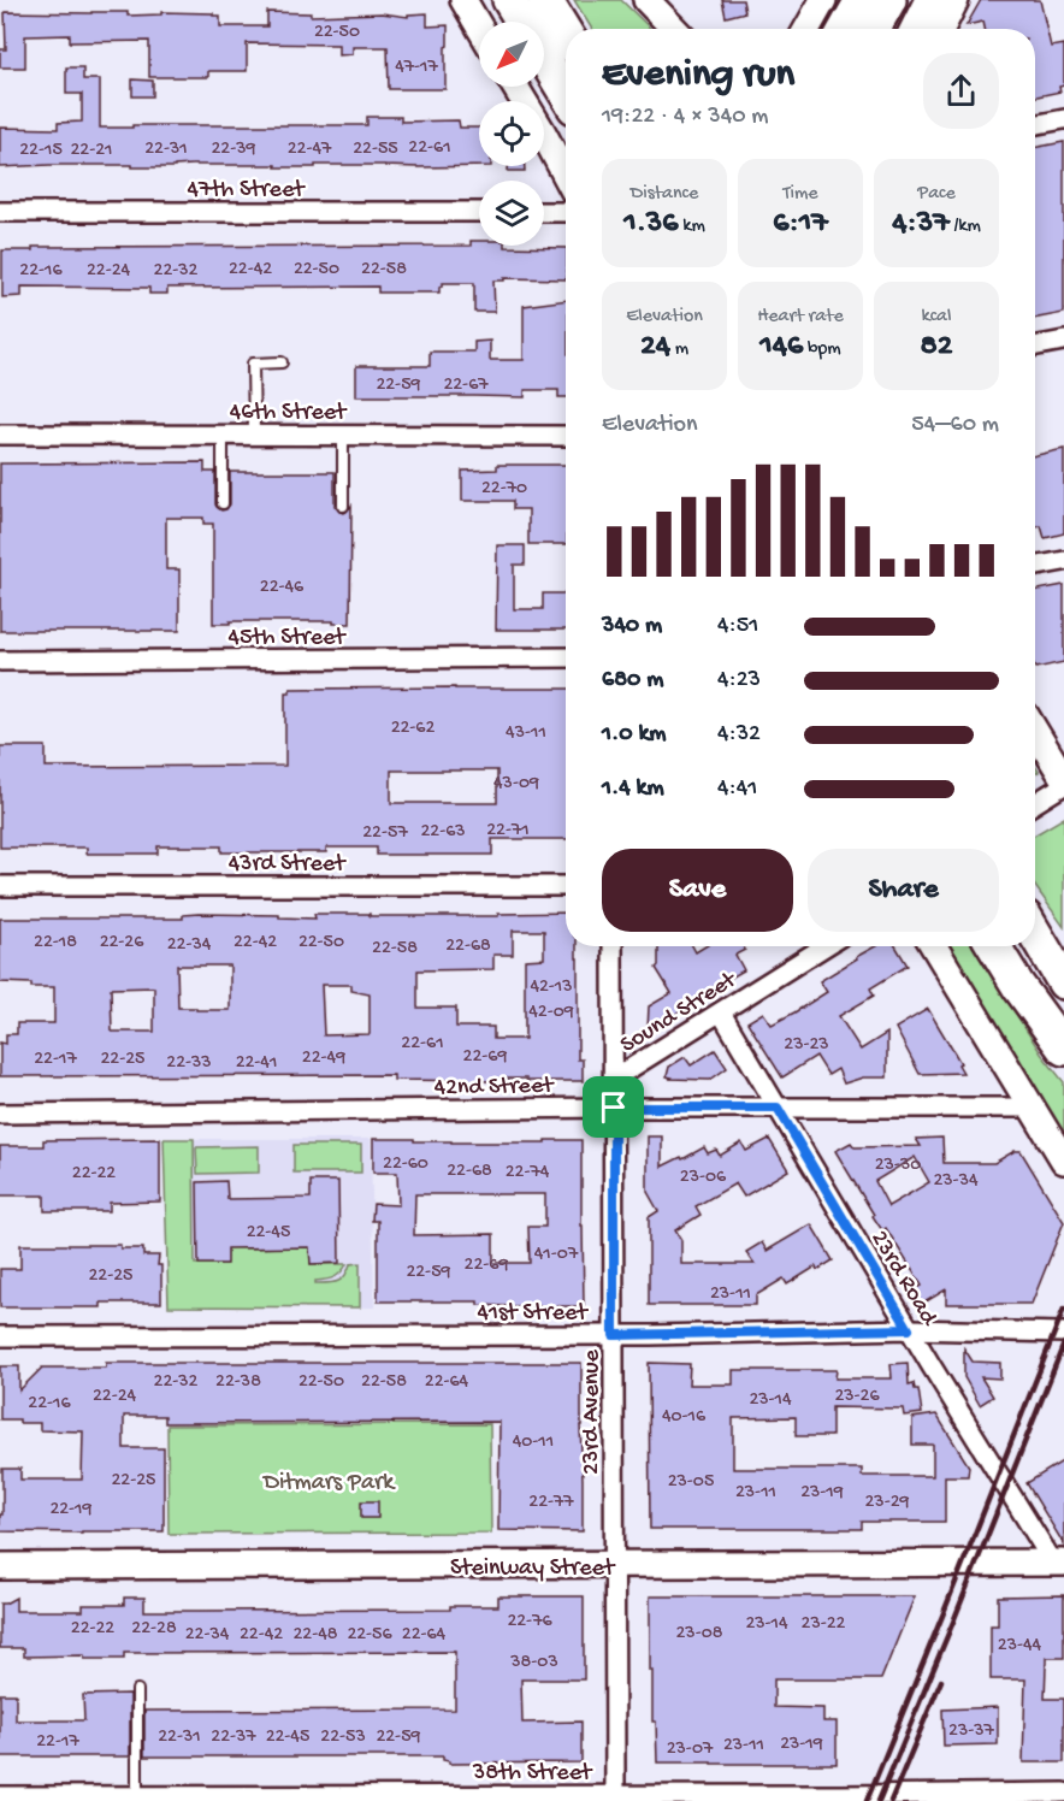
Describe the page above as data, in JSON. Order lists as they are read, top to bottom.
{
  "streets": {
    "street": [
      "47th Street",
      "46th Street",
      "45th Street",
      "43rd Street",
      "Sound Street",
      "42nd Street",
      "23rd Road",
      "41st Street",
      "23rd Avenue",
      "Steinway Street",
      "38th Street"
    ]
  },
  "crossings": [
    ["Sound Street", "23rd Road"],
    ["Sound Street", "23rd Avenue"],
    ["42nd Street", "23rd Road"],
    ["42nd Street", "23rd Avenue"],
    ["23rd Road", "41st Street"],
    ["23rd Road", "Steinway Street"],
    ["41st Street", "23rd Avenue"],
    ["23rd Avenue", "Steinway Street"],
    ["23rd Avenue", "38th Street"]
  ],
  "parks": ["Ditmars Park"],
  "house_numbers": [
    "22-50",
    "47-17",
    "22-61",
    "22-31",
    "22-39",
    "22-47",
    "22-55",
    "22-15",
    "22-21",
    "22-42",
    "22-50",
    "22-58",
    "22-16",
    "22-24",
    "22-32",
    "22-59",
    "22-67",
    "22-70",
    "22-46",
    "22-62",
    "43-11",
    "43-09",
    "22-71",
    "22-63",
    "22-57",
    "22-18",
    "22-26",
    "22-42",
    "22-50",
    "22-34",
    "22-68",
    "22-58",
    "42-13",
    "42-09",
    "22-61",
    "23-23",
    "22-69",
    "22-49",
    "22-17",
    "22-25",
    "22-33",
    "22-41",
    "22-60",
    "23-30",
    "22-68",
    "22-74",
    "22-22",
    "23-06",
    "23-34",
    "22-45",
    "41-07",
    "22-69",
    "22-59",
    "22-25",
    "23-11",
    "22-32",
    "22-38",
    "22-50",
    "22-58",
    "22-64",
    "22-24",
    "23-26",
    "23-14",
    "22-16",
    "40-16",
    "40-11",
    "22-25",
    "23-05",
    "23-11",
    "23-19",
    "22-77",
    "23-29",
    "22-19",
    "22-76",
    "23-14",
    "23-22",
    "22-22",
    "22-28",
    "23-08",
    "22-34",
    "22-42",
    "22-48",
    "22-56",
    "22-64",
    "23-44",
    "38-03",
    "23-37",
    "22-31",
    "22-37",
    "22-45",
    "22-53",
    "22-59",
    "22-17",
    "23-19",
    "23-11",
    "23-07"
  ],
  "north": "bottom left",
  "page": {
    "heading": ["Evening run", "19:22 · 4 × 340 m"],
    "stats": [
      ["Distance", "1.36 km"],
      ["Time", "6:17"],
      ["Pace", "4:37 /km"],
      ["Elevation", "24 m"],
      ["Heart rate", "146 bpm"],
      ["kcal", "82"]
    ],
    "chart": ["Elevation", "54–60 m"],
    "list": [
      {
        "name": "340 m",
        "note": "4:51"
      },
      {
        "name": "680 m",
        "note": "4:23"
      },
      {
        "name": "1.0 km",
        "note": "4:32"
      },
      {
        "name": "1.4 km",
        "note": "4:41"
      }
    ],
    "buttons": ["Save", "Share"]
  }
}
